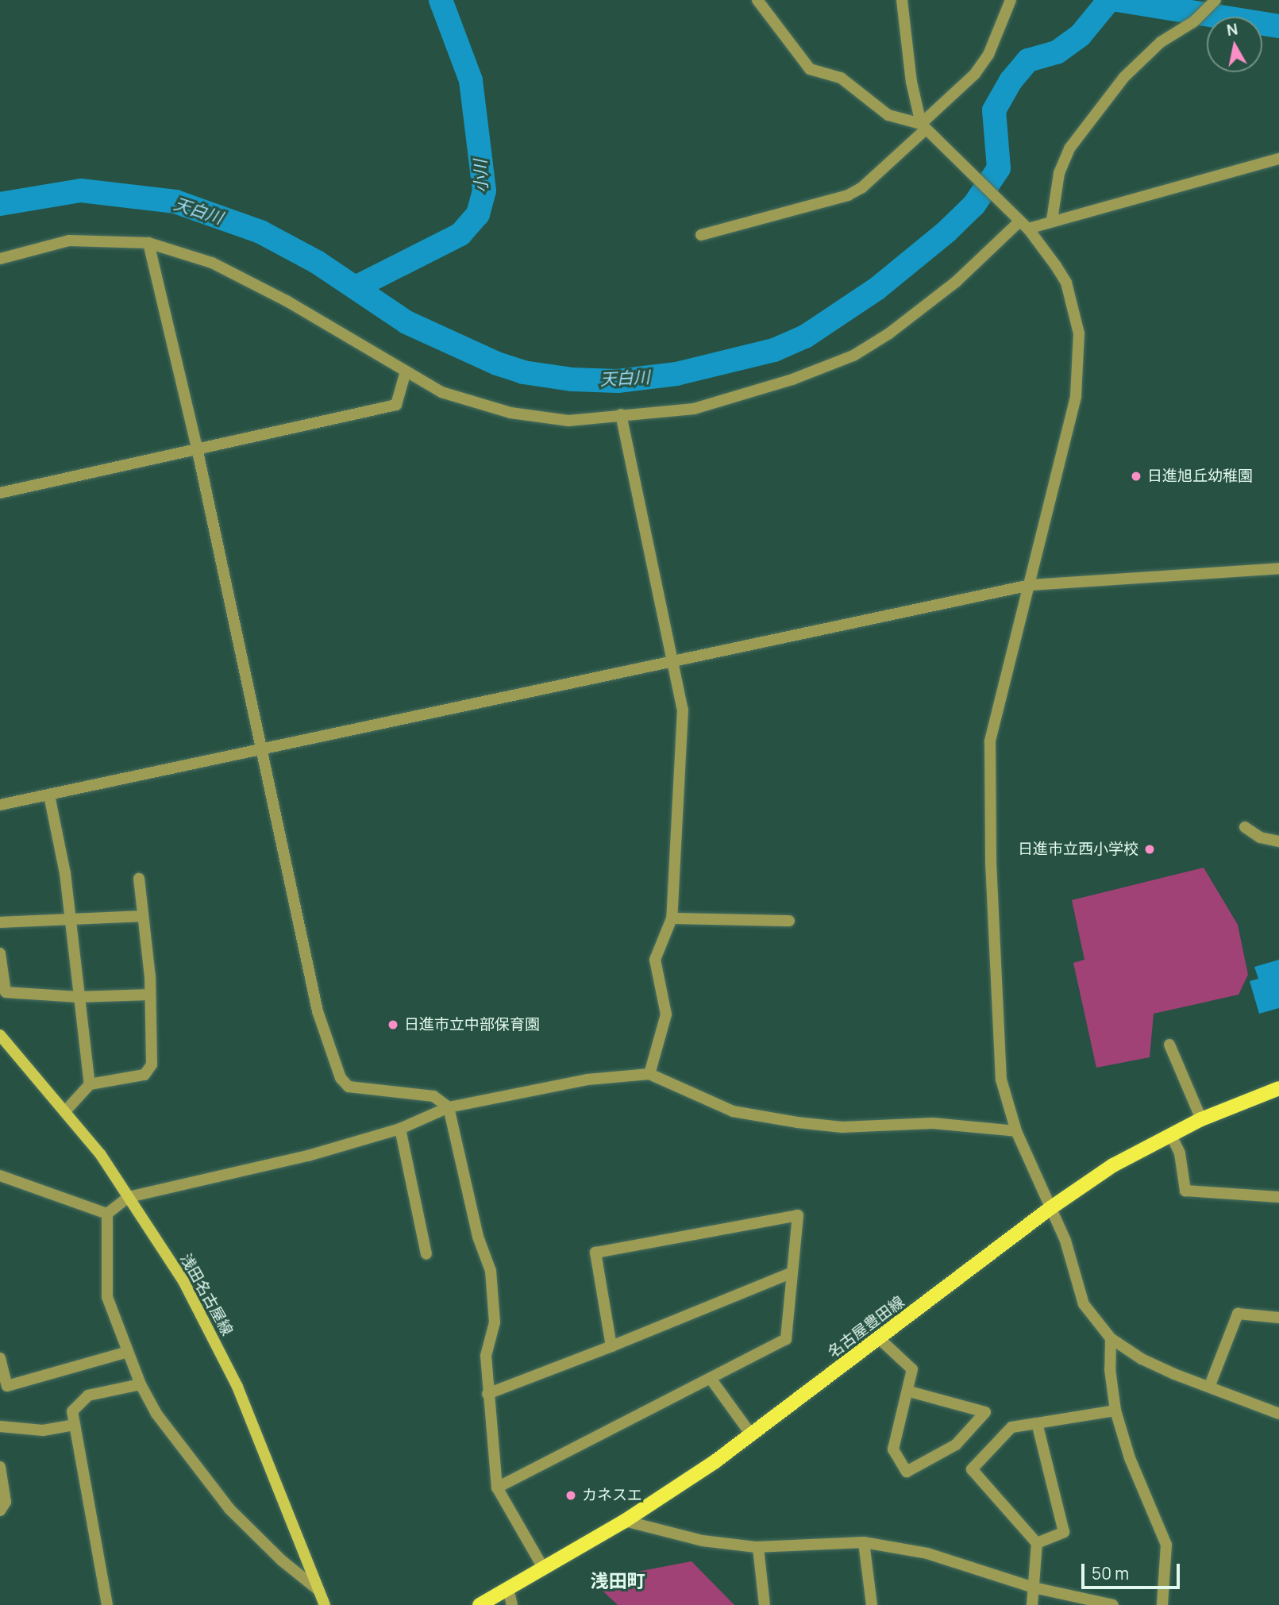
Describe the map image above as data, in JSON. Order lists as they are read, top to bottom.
{
  "streets": {
    "main road": ["浅田名古屋線", "名古屋豊田線"]
  },
  "districts": ["浅田町"],
  "water": ["小川", "天白川"],
  "places": [
    "日進旭丘幼稚園",
    "日進市立西小学校",
    "日進市立中部保育園",
    "カネスエ"
  ],
  "scale_bar": "50 m",
  "north": "top"
}
